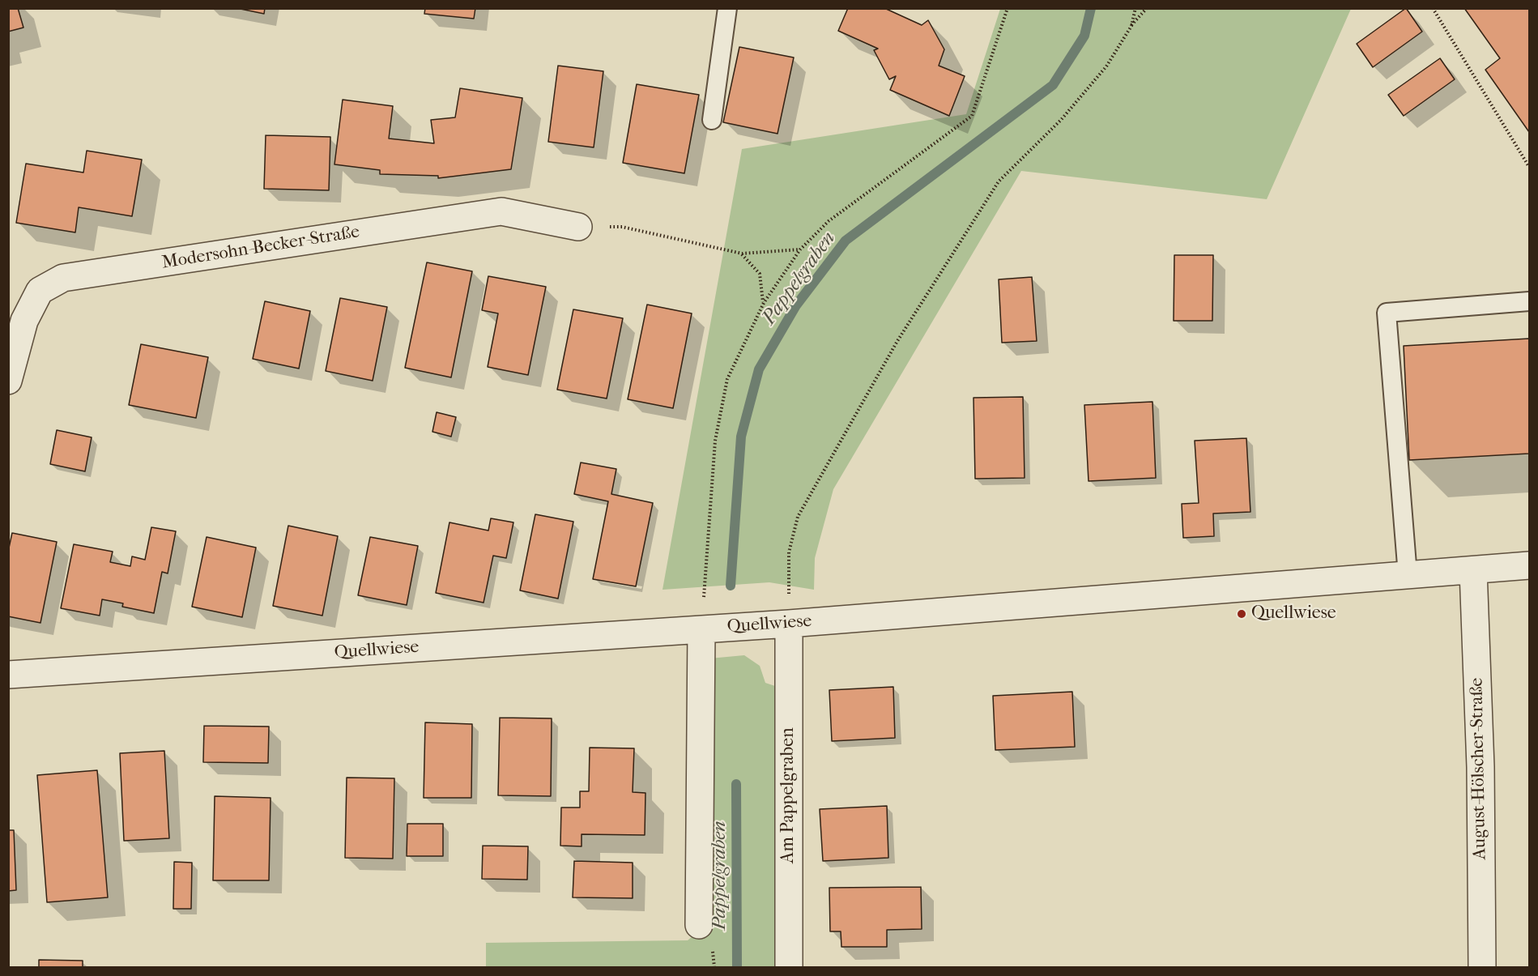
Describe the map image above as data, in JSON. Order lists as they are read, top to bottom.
{
  "streets": {
    "street": [
      "Modersohn-Becker-Straße",
      "Quellwiese",
      "August-Hölscher-Straße",
      "Am Pappelgraben"
    ]
  },
  "crossings": [
    ["Quellwiese", "August-Hölscher-Straße"],
    ["Quellwiese", "Am Pappelgraben"]
  ],
  "water": ["Pappelgraben"],
  "places": ["Quellwiese"]
}
